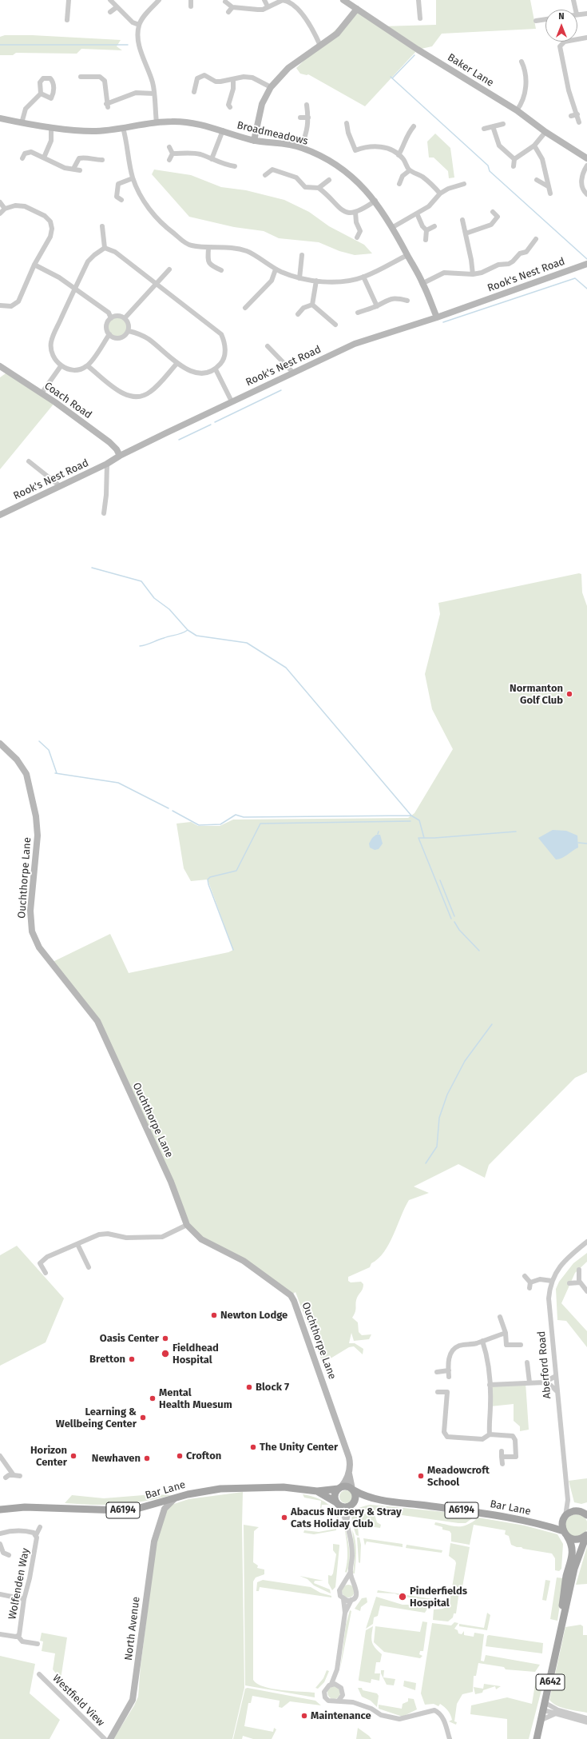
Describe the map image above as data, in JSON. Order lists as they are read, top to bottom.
{
  "streets": {
    "main road": ["Bar Lane", "A6194", "A642"],
    "street": [
      "Baker Lane",
      "Broadmeadows",
      "Rook's Nest Road",
      "Coach Road",
      "Ouchthorpe Lane",
      "Aberford Road",
      "Wolfenden Way",
      "North Avenue",
      "Westfield View"
    ]
  },
  "crossings": [
    ["Broadmeadows", "Rook's Nest Road"],
    ["Rook's Nest Road", "Coach Road"],
    ["Ouchthorpe Lane", "Bar Lane"],
    ["Ouchthorpe Lane", "A6194"],
    ["Bar Lane", "A6194"],
    ["Bar Lane", "North Avenue"],
    ["Bar Lane", "A642"],
    ["A6194", "A642"]
  ],
  "places": [
    "Normanton Golf Club",
    "Newton Lodge",
    "Oasis Center",
    "Fieldhead Hospital",
    "Bretton",
    "Block 7",
    "Mental Health Muesum",
    "Learning & Wellbeing Center",
    "The Unity Center",
    "Horizon Center",
    "Crofton",
    "Newhaven",
    "Meadowcroft School",
    "Abacus Nursery & Stray Cats Holiday Club",
    "Pinderfields Hospital",
    "Maintenance"
  ],
  "north": "top"
}
